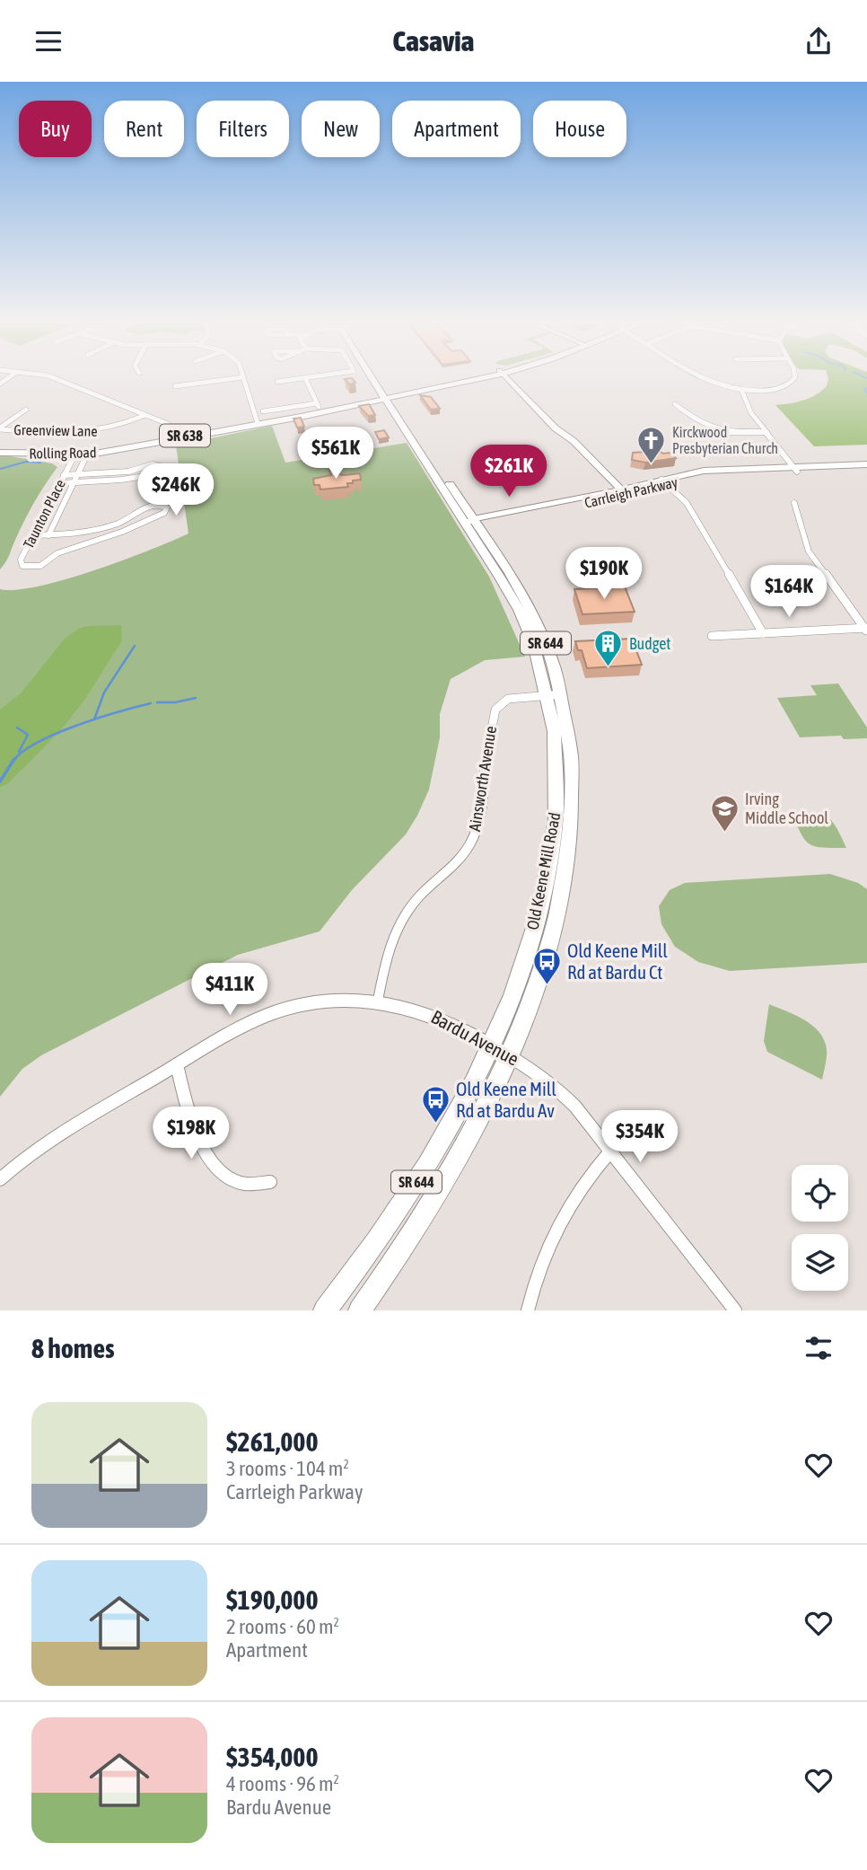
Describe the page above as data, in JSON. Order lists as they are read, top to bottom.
{
  "streets": {
    "main road": [
      "SR 638",
      "Rolling Road",
      "SR 644",
      "Old Keene Mill Road"
    ],
    "street": [
      "Greenview Lane",
      "Carrleigh Parkway",
      "Taunton Place",
      "Ainsworth Avenue",
      "Bardu Avenue"
    ]
  },
  "crossings": [
    ["Rolling Road", "Taunton Place"],
    ["Rolling Road", "Old Keene Mill Road"],
    ["Carrleigh Parkway", "Old Keene Mill Road"],
    ["Ainsworth Avenue", "Old Keene Mill Road"],
    ["Ainsworth Avenue", "Bardu Avenue"],
    ["Old Keene Mill Road", "Bardu Avenue"]
  ],
  "places": {
    "church": ["Kirckwood Presbyterian Church"],
    "building": ["Budget"],
    "school or university": ["Irving Middle School"],
    "bus stop": ["Old Keene Mill Rd at Bardu Ct", "Old Keene Mill Rd at Bardu Av"]
  },
  "page": {
    "header": "Casavia",
    "chip": [
      "Buy",
      "Rent",
      "Filters",
      "New",
      "Apartment",
      "House"
    ],
    "price": [
      "$561K",
      "$261K",
      "$246K",
      "$190K",
      "$164K",
      "$411K",
      "$198K",
      "$354K"
    ],
    "heading": "8 homes",
    "list": [
      {
        "name": "$261,000",
        "note": "3 rooms · 104 m² · Carrleigh Parkway"
      },
      {
        "name": "$190,000",
        "note": "2 rooms · 60 m² · Apartment"
      },
      {
        "name": "$354,000",
        "note": "4 rooms · 96 m² · Bardu Avenue"
      }
    ]
  }
}
